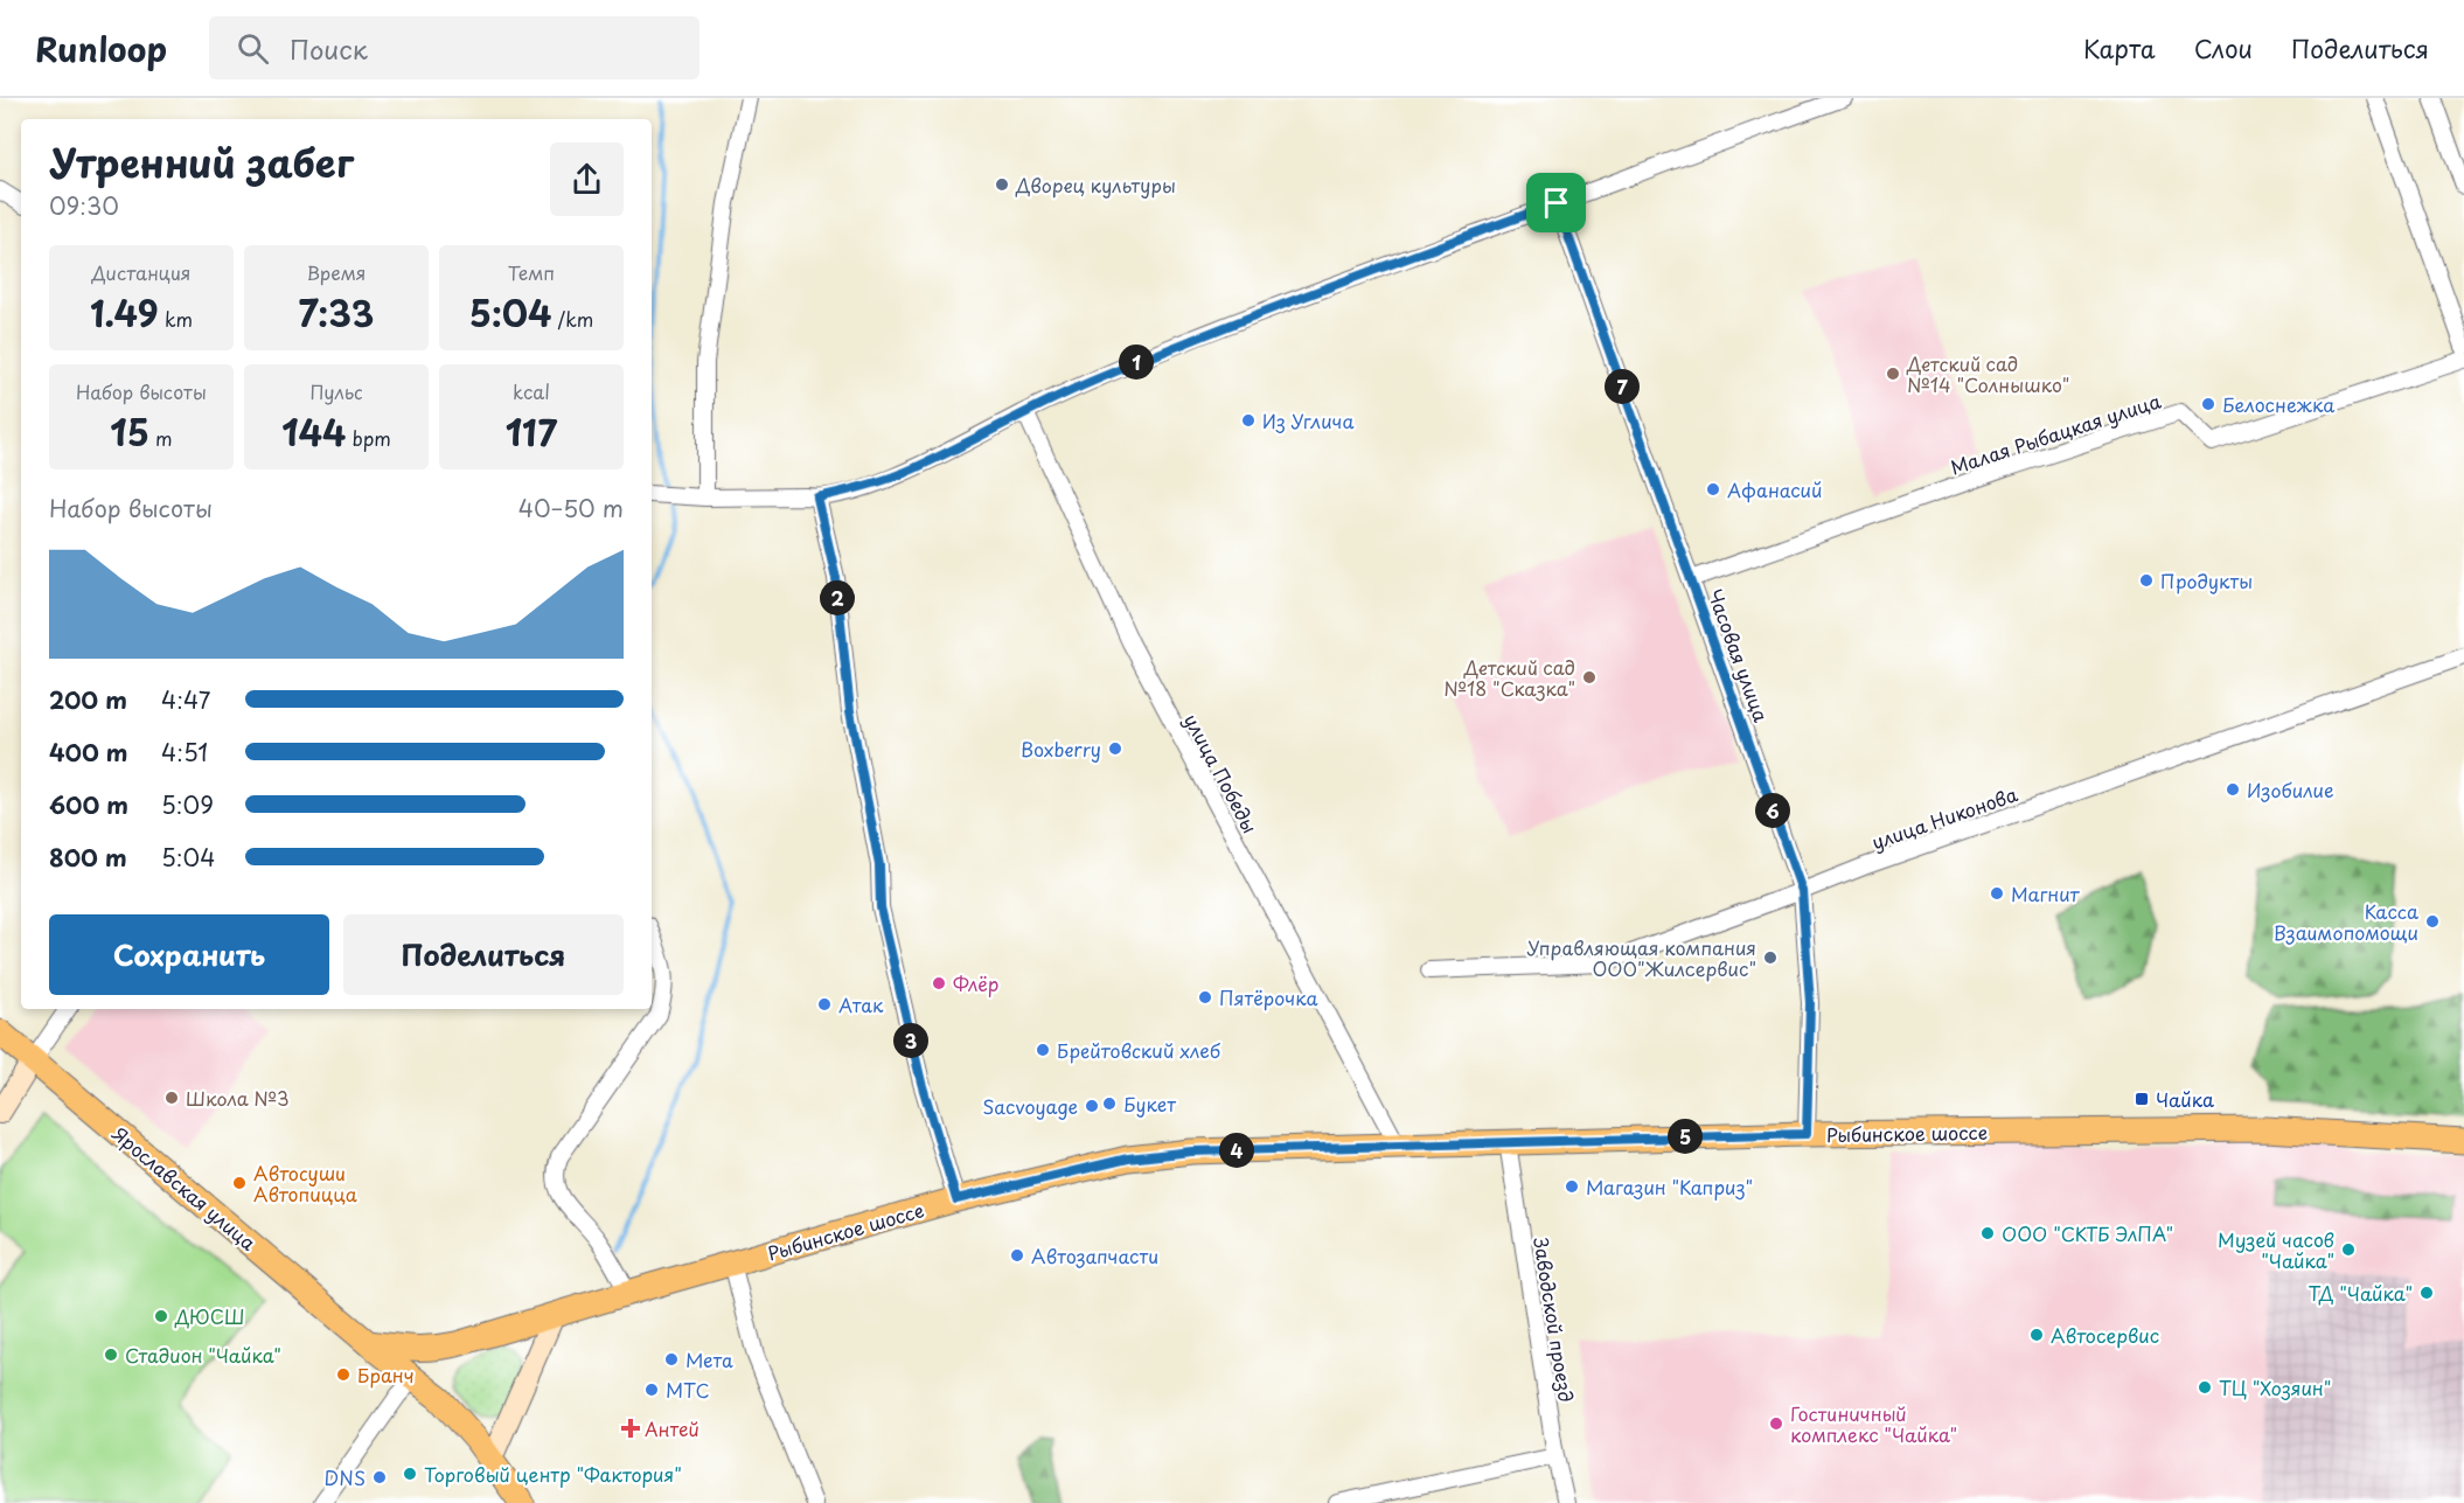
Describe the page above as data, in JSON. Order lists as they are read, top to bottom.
{
  "streets": {
    "main road": ["Рыбинское шоссе", "Ярославская улица"],
    "street": [
      "Малая Рыбацкая улица",
      "Часовая улица",
      "улица Победы",
      "улица Никонова",
      "Заводской проезд"
    ]
  },
  "crossings": [
    ["Малая Рыбацкая улица", "Часовая улица"],
    ["Часовая улица", "улица Никонова"],
    ["Часовая улица", "Рыбинское шоссе"],
    ["улица Победы", "Рыбинское шоссе"],
    ["Рыбинское шоссе", "Ярославская улица"],
    ["Рыбинское шоссе", "Заводской проезд"]
  ],
  "places": {
    "other": [
      "Дворец культуры",
      "Детский сад №14 \"Солнышко\"",
      "Белоснежка",
      "Из Углича",
      "Афанасий",
      "Продукты",
      "Детский сад №18 \"Сказка\"",
      "Boxberry",
      "Изобилие",
      "Магнит",
      "Касса Взаимопомощи",
      "Управляющая компания ООО\"Жилсервис\"",
      "Флёр",
      "Пятёрочка",
      "Атак",
      "Брейтовский хлеб",
      "Школа №3",
      "Букет",
      "Sacvoyage",
      "Автосуши Автопицца",
      "Магазин \"Каприз\"",
      "ООО \"СКТБ ЭлПА\"",
      "Музей часов \"Чайка\"",
      "Автозапчасти",
      "ТД \"Чайка\"",
      "ДЮСШ",
      "Автосервис",
      "Стадион \"Чайка\"",
      "Мета",
      "Бранч",
      "ТЦ \"Хозяин\"",
      "МТС",
      "Гостиничный комплекс \"Чайка\"",
      "Торговый центр \"Фактория\"",
      "DNS"
    ],
    "transit": ["Чайка"],
    "health": ["Антей"]
  },
  "page": {
    "header": "Runloop",
    "search": "Поиск",
    "nav": ["Карта", "Слои", "Поделиться"],
    "heading": ["Утренний забег", "09:30"],
    "stats": [
      ["Дистанция", "1.49 km"],
      ["Время", "7:33"],
      ["Темп", "5:04 /km"],
      ["Набор высоты", "15 m"],
      ["Пульс", "144 bpm"],
      ["kcal", "117"]
    ],
    "pins": [
      "1",
      "7",
      "2",
      "6",
      "3",
      "5",
      "4"
    ],
    "chart": ["Набор высоты", "40–50 m"],
    "list": [
      {
        "name": "200 m",
        "note": "4:47"
      },
      {
        "name": "400 m",
        "note": "4:51"
      },
      {
        "name": "600 m",
        "note": "5:09"
      },
      {
        "name": "800 m",
        "note": "5:04"
      }
    ],
    "buttons": ["Сохранить", "Поделиться"]
  }
}
